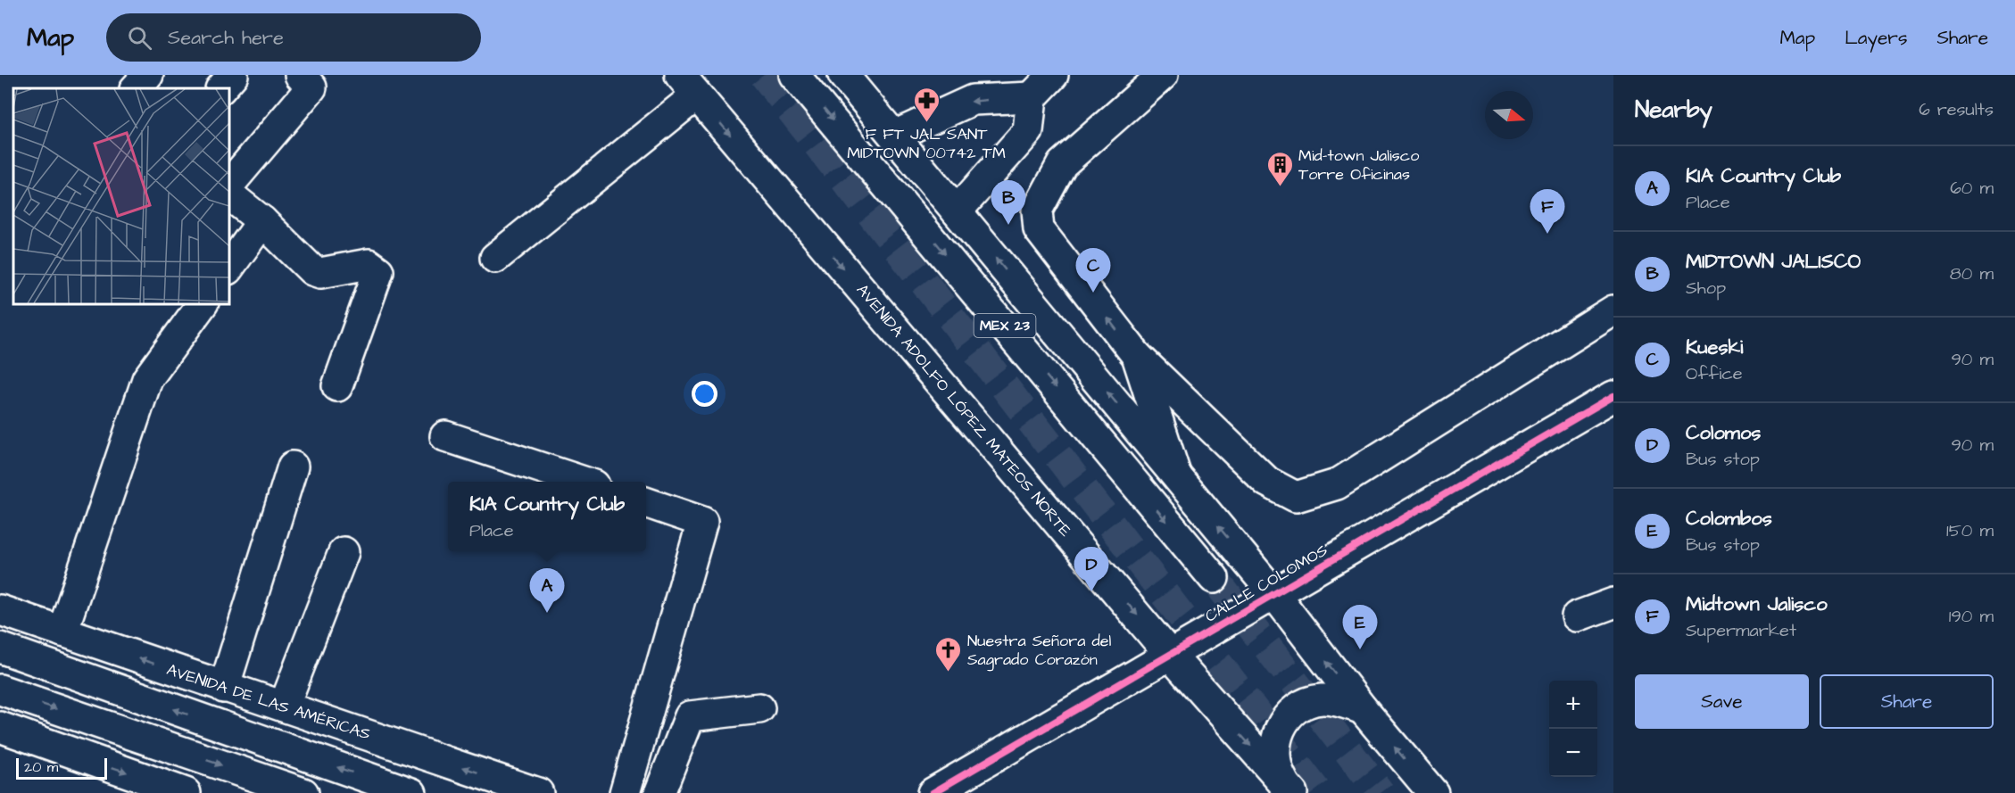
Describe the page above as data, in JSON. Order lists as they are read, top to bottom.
{
  "streets": {
    "main road": [
      "MEX 23",
      "AVENIDA ADOLFO LÓPEZ MATEOS NORTE",
      "CALLE COLOMOS",
      "AVENIDA DE LAS AMÉRICAS"
    ]
  },
  "crossings": [
    ["AVENIDA ADOLFO LÓPEZ MATEOS NORTE", "CALLE COLOMOS"]
  ],
  "places": {
    "pharmacy": ["F FT JAL SANT MIDTOWN 00742 TM"],
    "building": ["Mid-town Jalisco Torre Oficinas"],
    "church": ["Nuestra Señora del Sagrado Corazón"]
  },
  "scale_bar": "20 m",
  "north": "right",
  "page": {
    "header": "Map",
    "search": "Search here",
    "nav": ["Map", "Layers", "Share"],
    "heading": ["Nearby", "6 results"],
    "list": [
      {
        "mark": "A",
        "name": "KIA Country Club",
        "note": "Place",
        "value": "60 m"
      },
      {
        "mark": "B",
        "name": "MIDTOWN JALISCO",
        "note": "Shop",
        "value": "80 m"
      },
      {
        "mark": "C",
        "name": "Kueski",
        "note": "Office",
        "value": "90 m"
      },
      {
        "mark": "D",
        "name": "Colomos",
        "note": "Bus stop",
        "value": "90 m"
      },
      {
        "mark": "E",
        "name": "Colombos",
        "note": "Bus stop",
        "value": "150 m"
      },
      {
        "mark": "F",
        "name": "Midtown Jalisco",
        "note": "Supermarket",
        "value": "190 m"
      }
    ],
    "pins": [
      "B",
      "F",
      "C",
      "D",
      "A",
      "E"
    ],
    "popup": ["KIA Country Club", "Place"],
    "buttons": ["Save", "Share"],
    "map_buttons": ["+", "−"],
    "scale": "20 m"
  }
}
